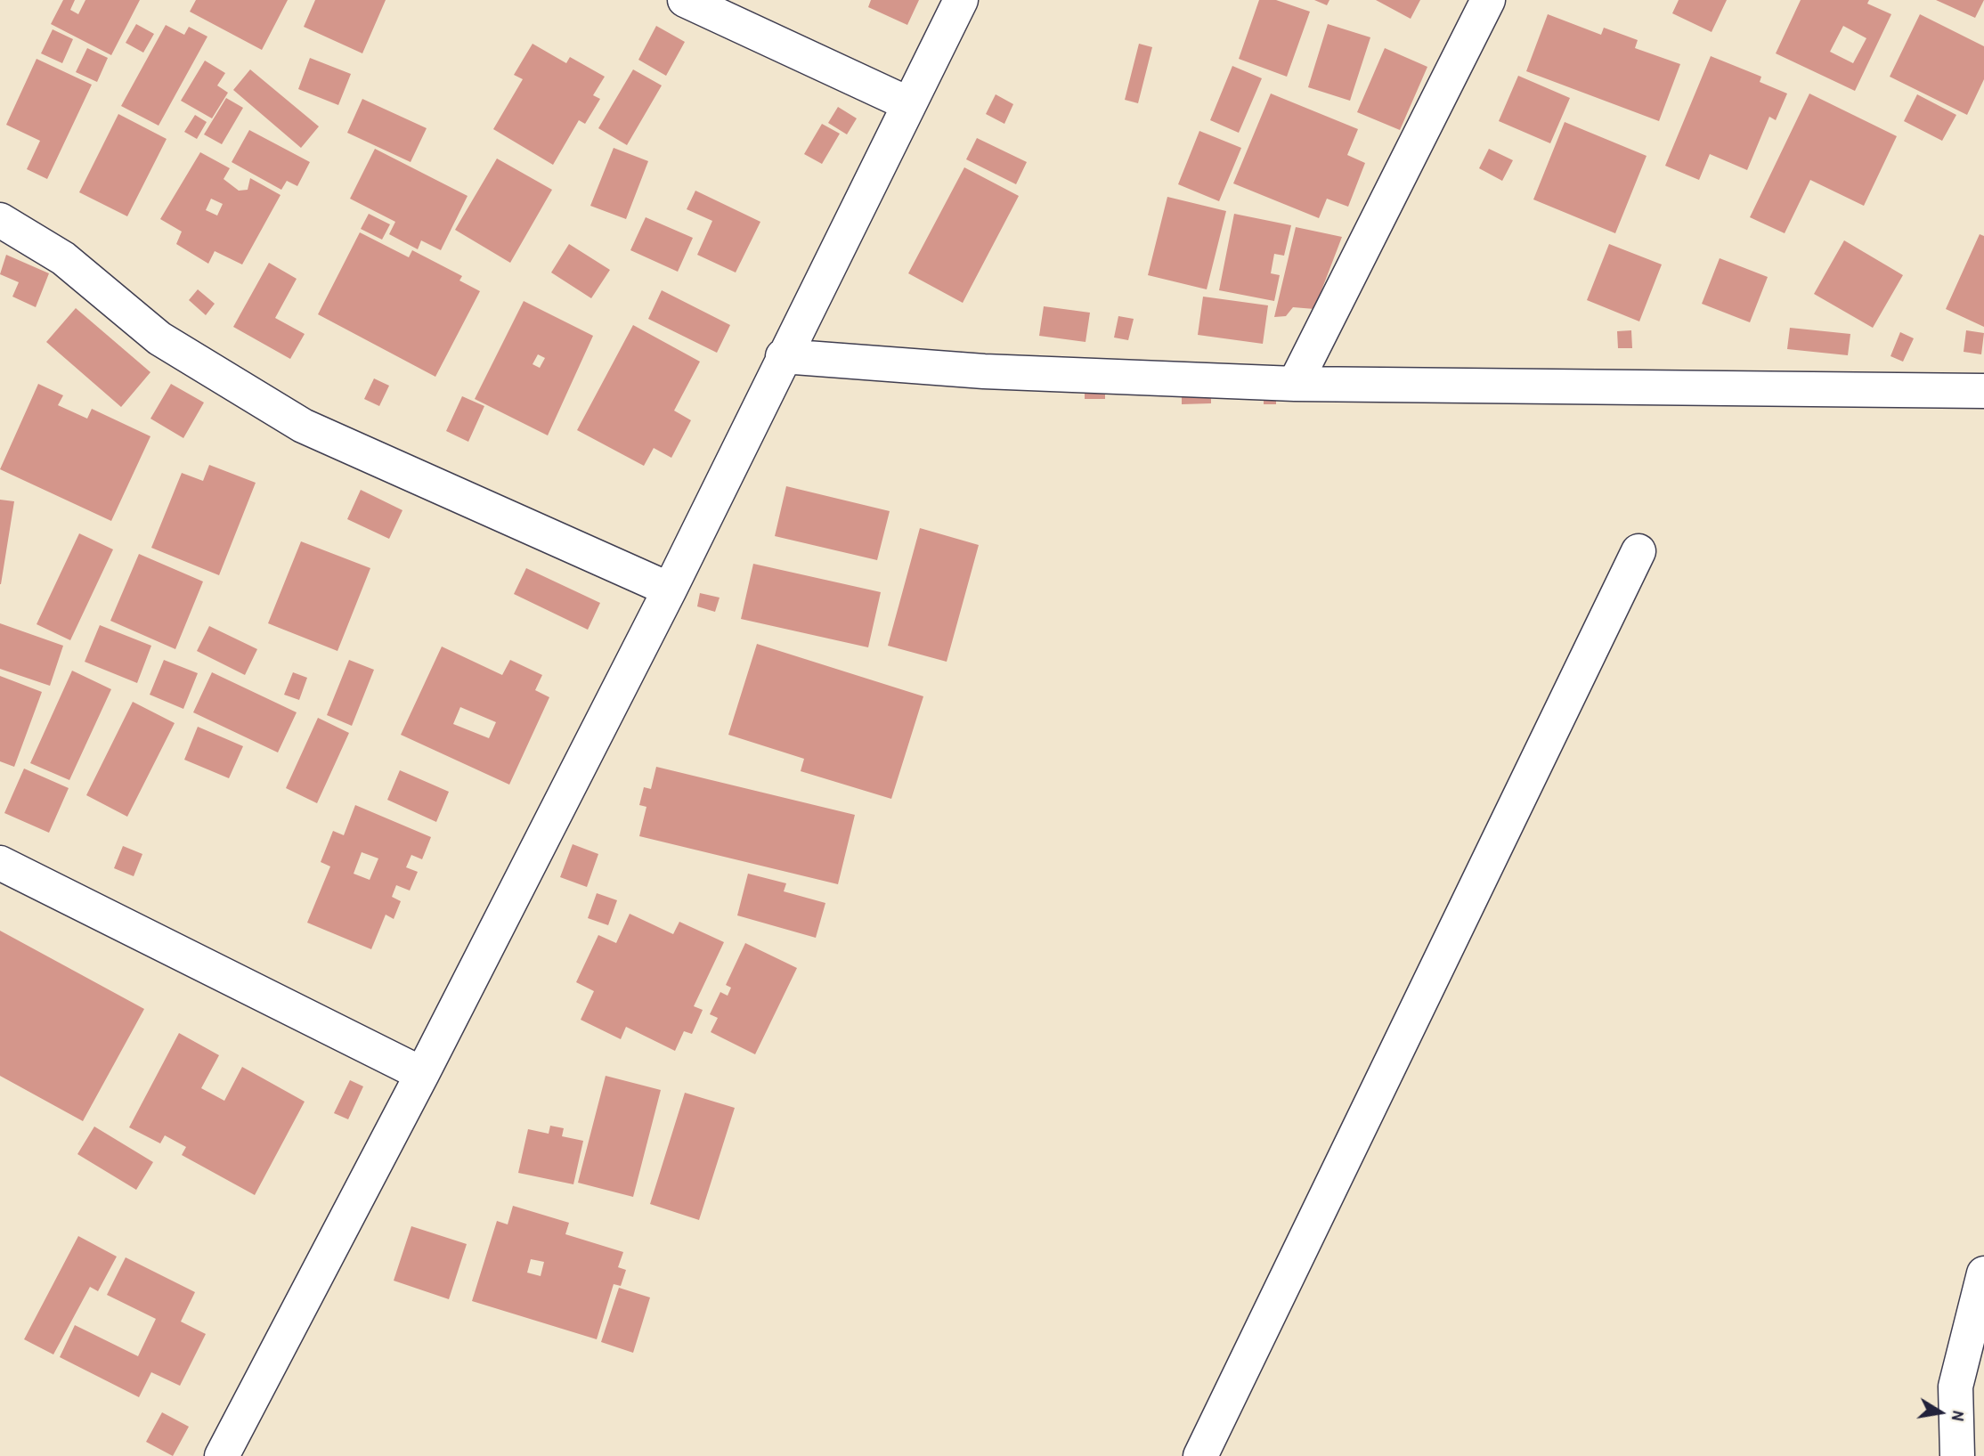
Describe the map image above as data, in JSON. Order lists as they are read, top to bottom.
{
  "north": "right"
}
